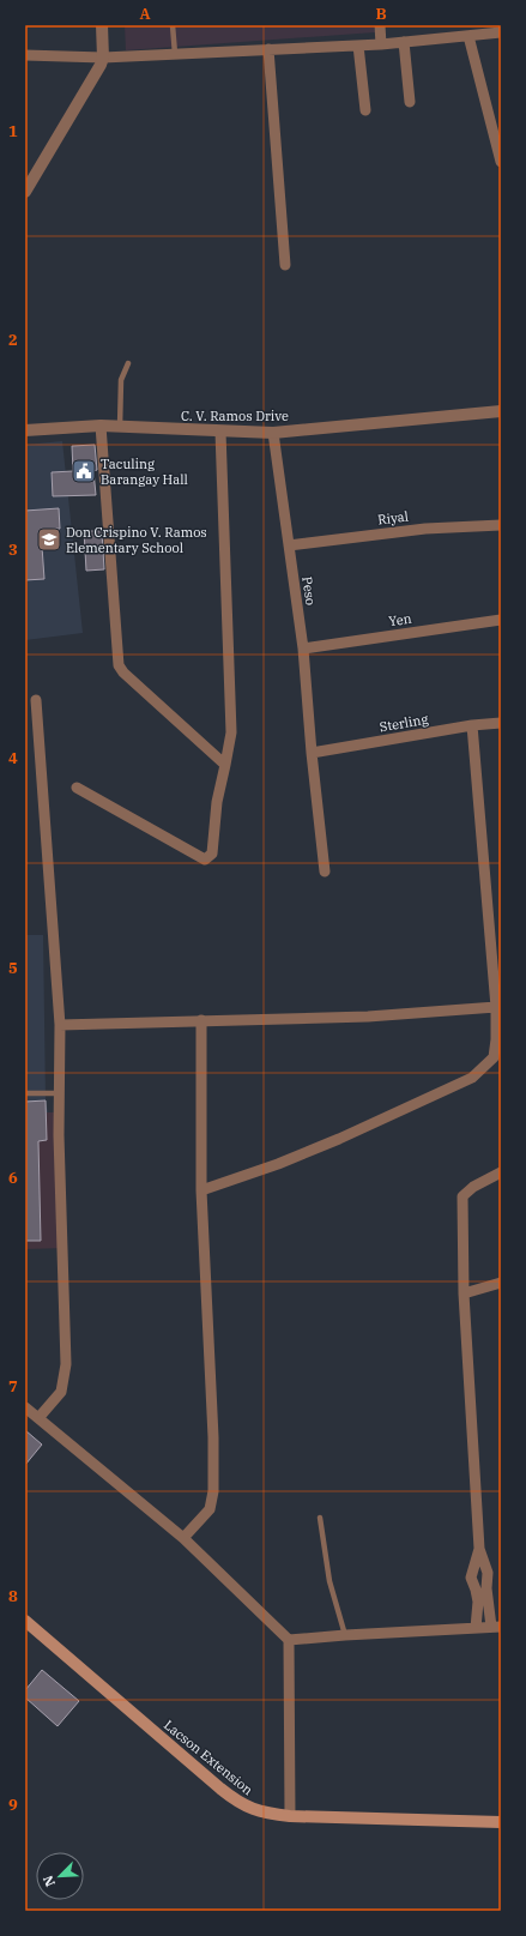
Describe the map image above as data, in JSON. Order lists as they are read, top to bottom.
{
  "streets": {
    "main road": ["Lacson Extension"],
    "street": [
      "C. V. Ramos Drive",
      "Riyal",
      "Peso",
      "Yen",
      "Sterling"
    ]
  },
  "crossings": [
    ["C. V. Ramos Drive", "Peso"],
    ["Riyal", "Peso"],
    ["Peso", "Yen"],
    ["Peso", "Sterling"]
  ],
  "places": {
    "public building": ["Taculing Barangay Hall"],
    "school or university": ["Don Crispino V. Ramos Elementary School"]
  },
  "north": "bottom left",
  "grid": {
    "columns": ["A", "B"],
    "rows": [
      "1",
      "2",
      "3",
      "4",
      "5",
      "6",
      "7",
      "8",
      "9"
    ]
  }
}
